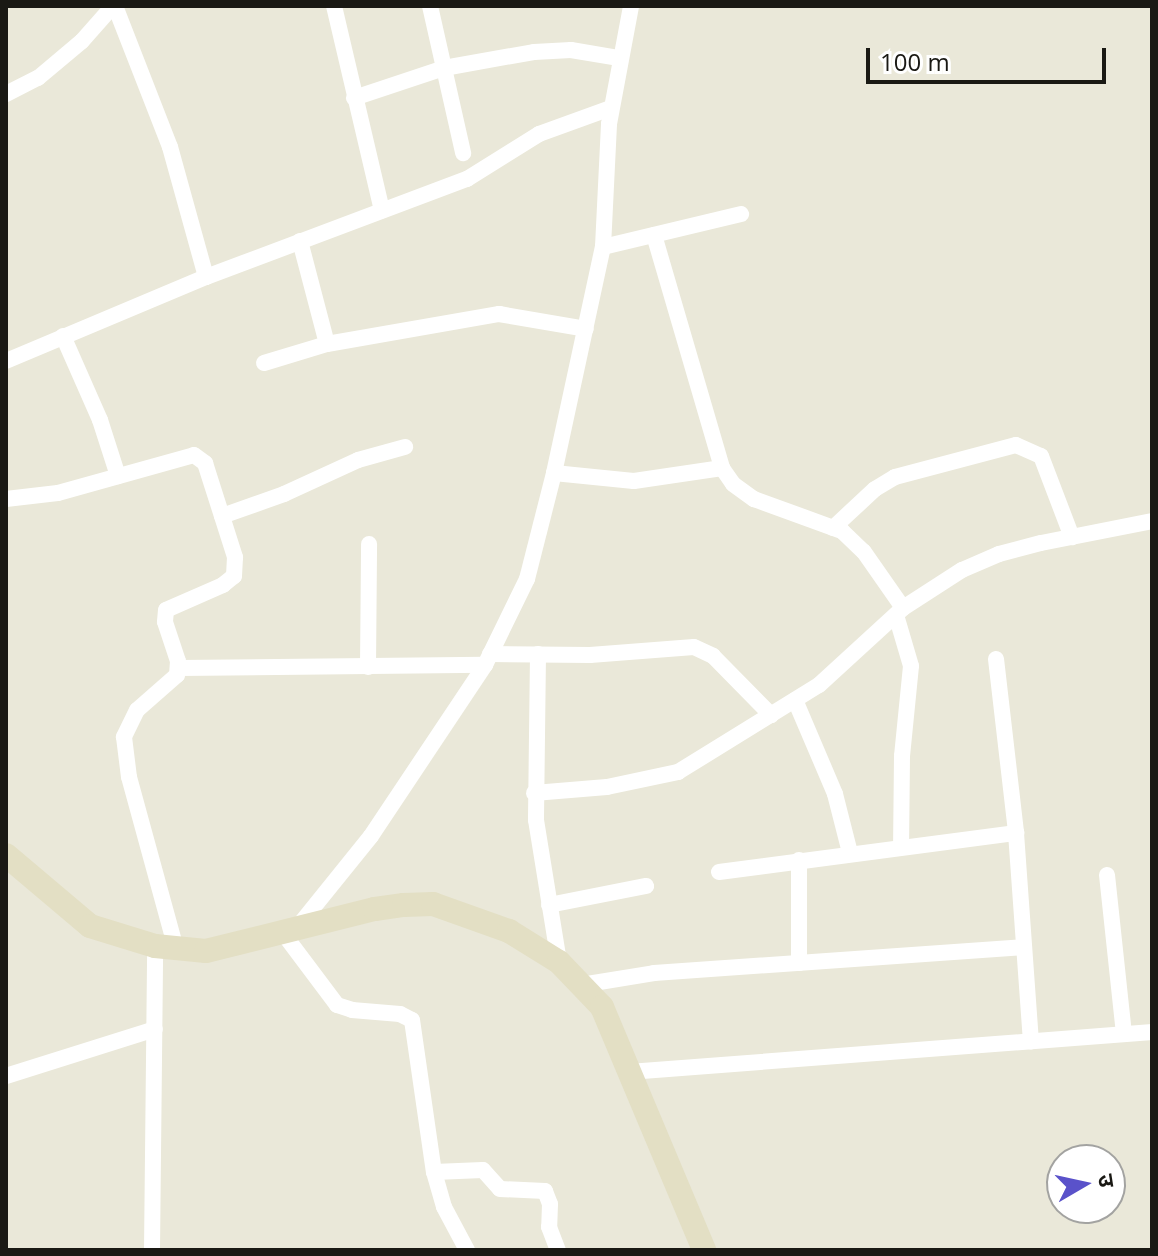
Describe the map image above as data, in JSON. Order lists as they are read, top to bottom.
{
  "scale_bar": "100 m",
  "north": "right"
}
